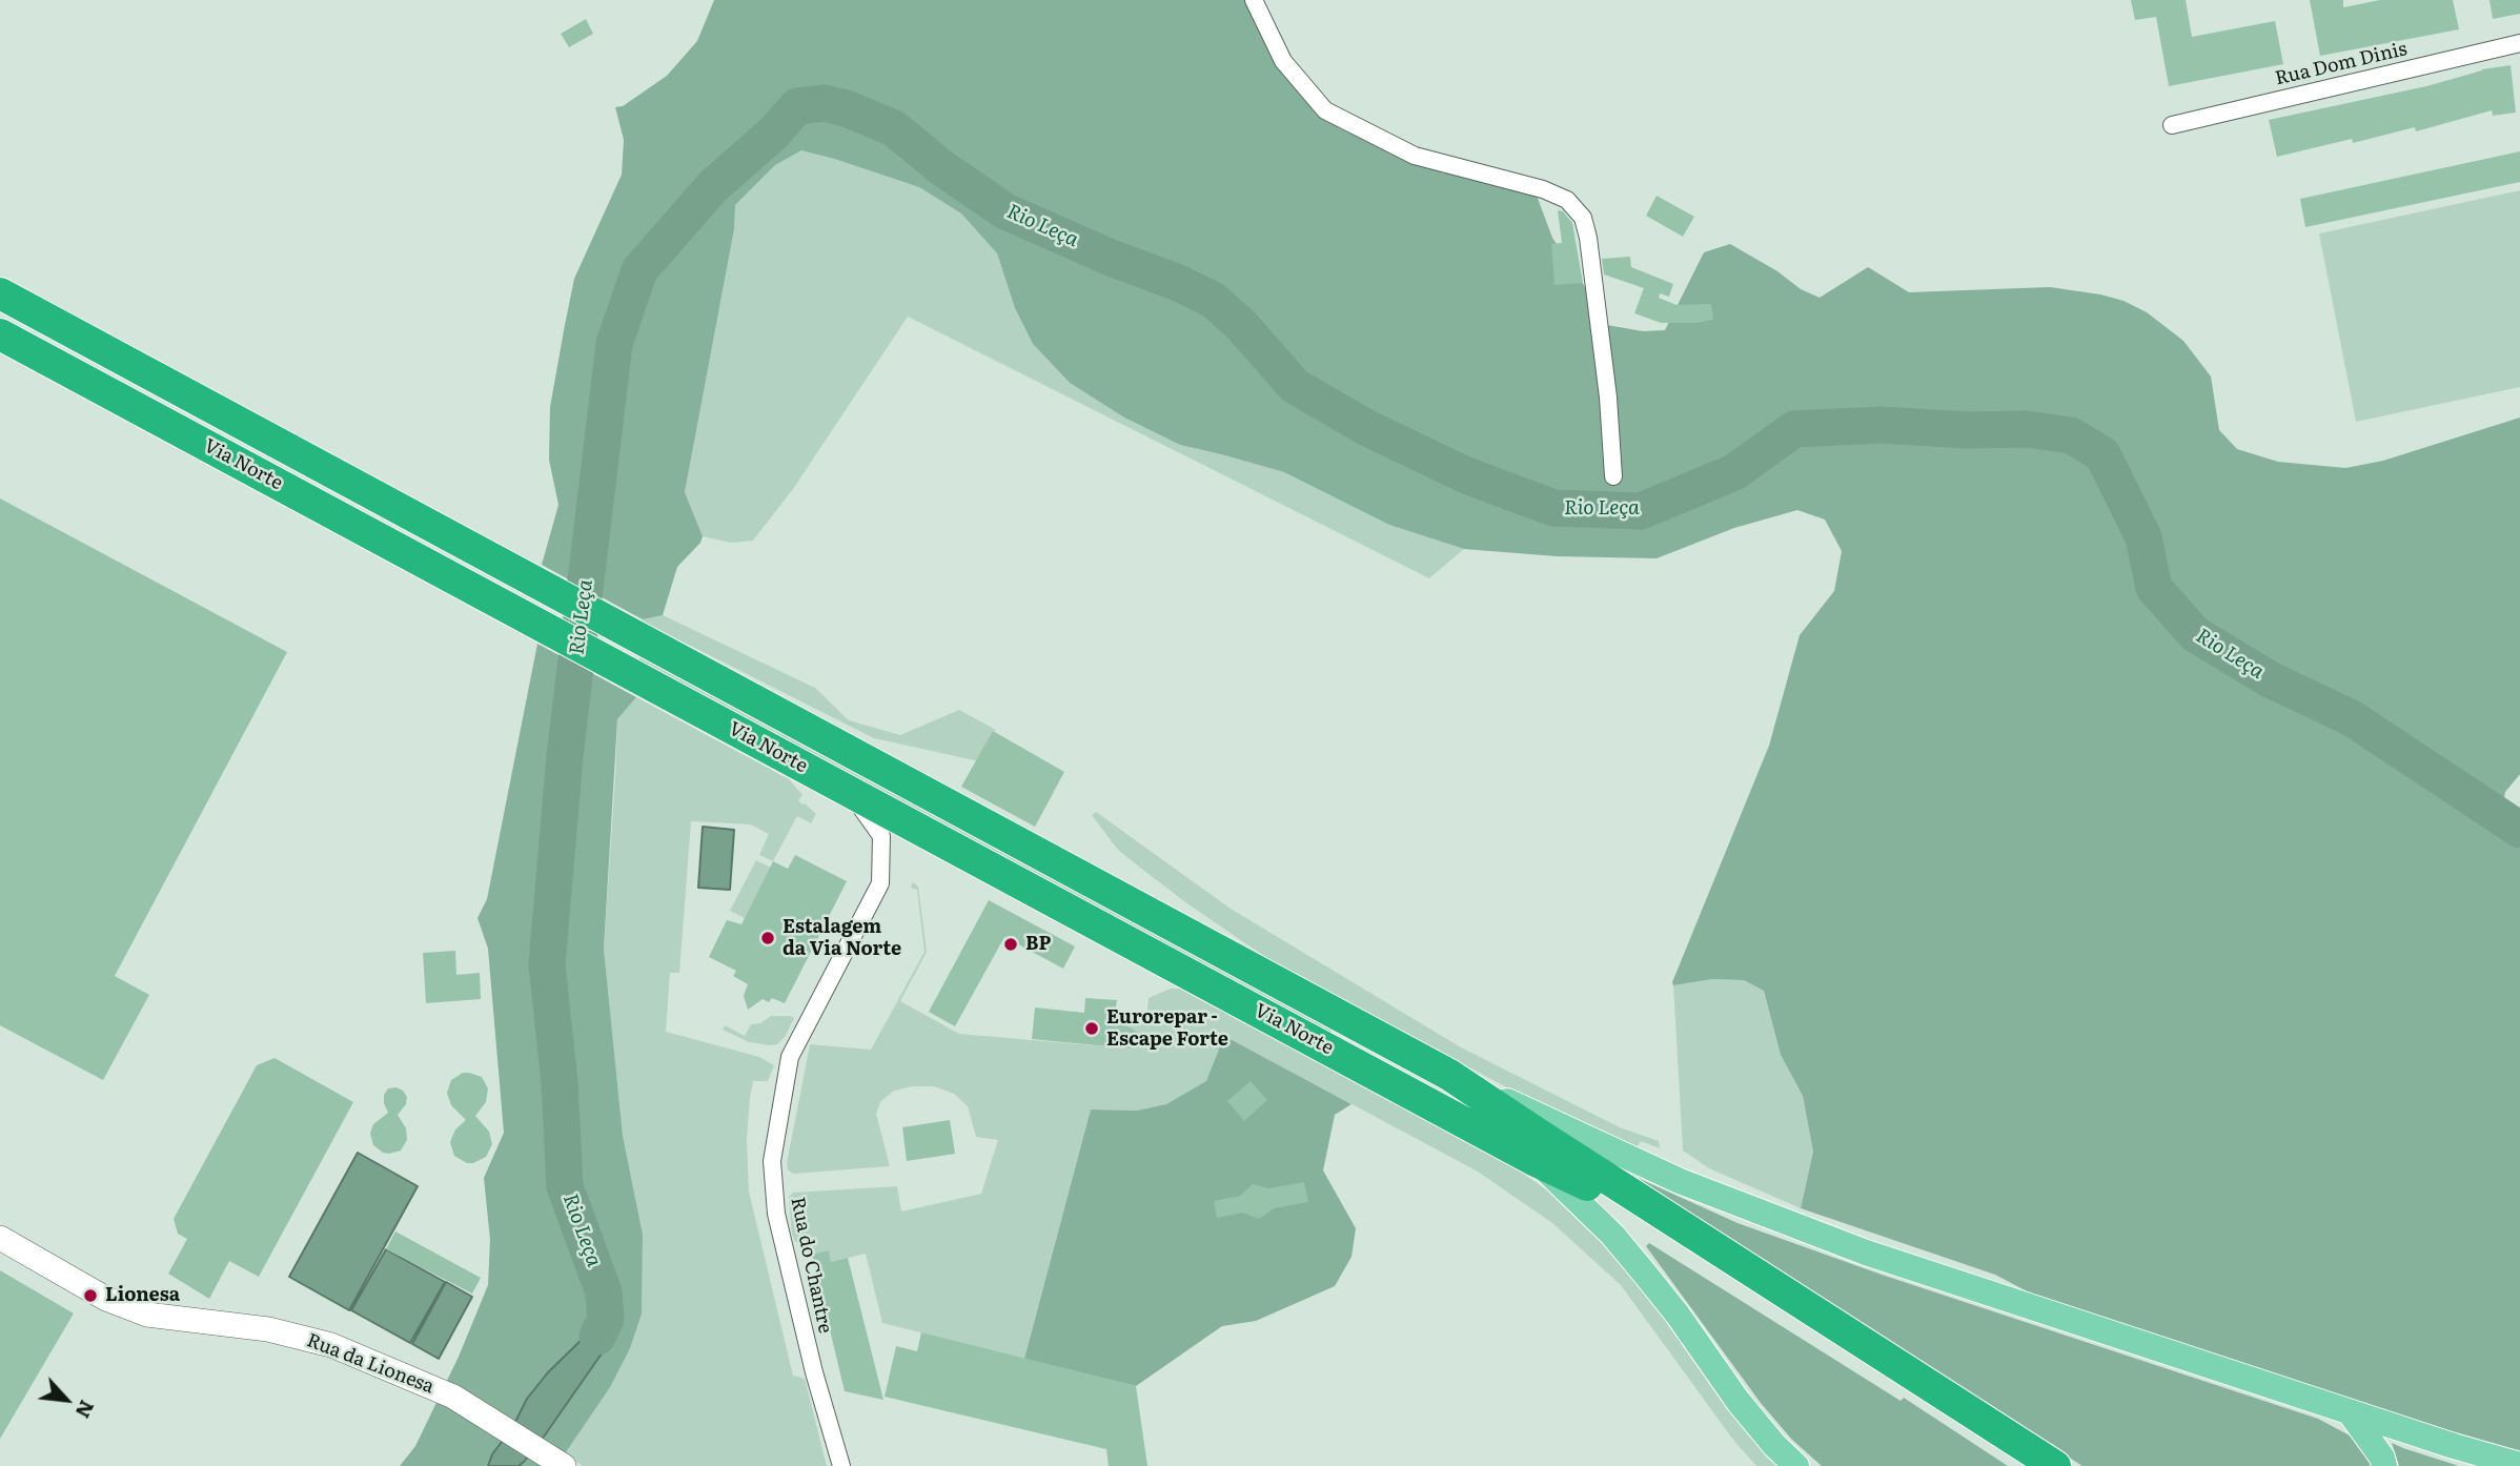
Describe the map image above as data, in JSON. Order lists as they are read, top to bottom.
{
  "streets": {
    "highway": ["Via Norte"],
    "street": ["Rua Dom Dinis", "Rua do Chantre", "Rua da Lionesa"]
  },
  "crossings": [
    ["Via Norte", "Rua do Chantre"]
  ],
  "water": ["Rio Leça"],
  "places": [
    "Estalagem da Via Norte",
    "BP",
    "Eurorepar - Escape Forte",
    "Lionesa"
  ],
  "north": "bottom right"
}
